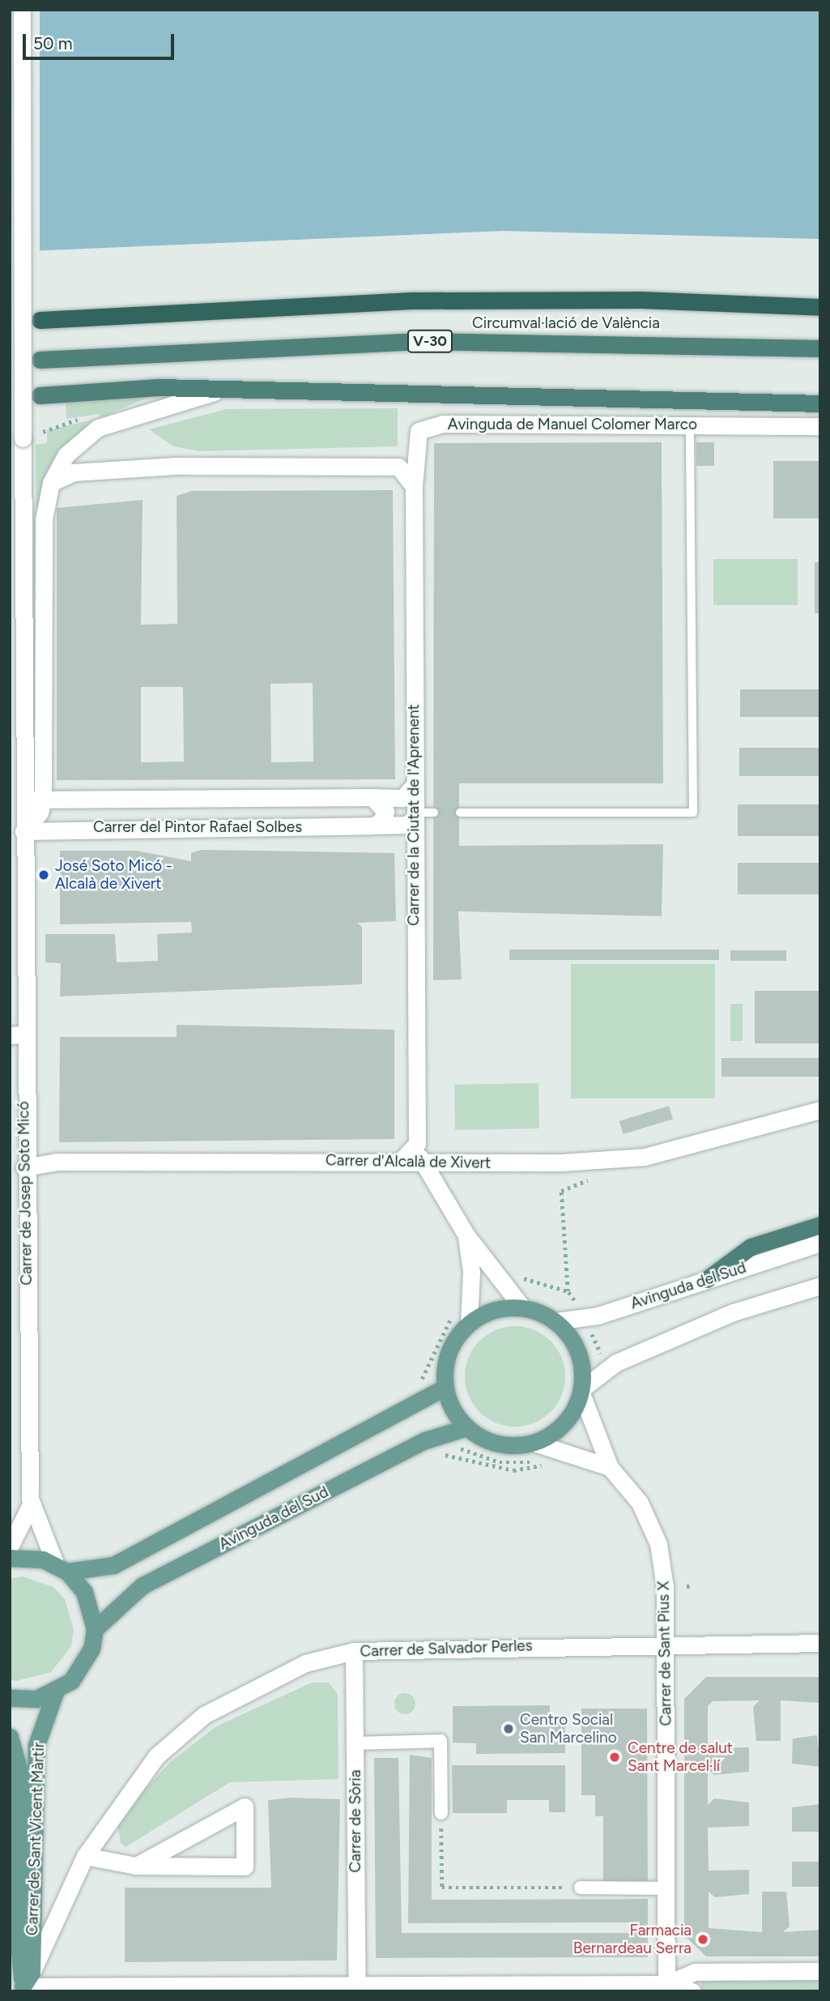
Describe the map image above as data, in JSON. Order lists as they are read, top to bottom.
{
  "streets": {
    "highway": ["Circumval·lació de València", "V-30"],
    "main road": ["Avinguda del Sud", "Carrer de Sant Vicent Màrtir"],
    "street": [
      "Avinguda de Manuel Colomer Marco",
      "Carrer de la Ciutat de l'Aprenent",
      "Carrer del Pintor Rafael Solbes",
      "Carrer d'Alcalà de Xivert",
      "Carrer de Josep Soto Micó",
      "Carrer de Salvador Perles",
      "Carrer de Sant Pius X",
      "Carrer de Sòria"
    ]
  },
  "crossings": [
    ["Avinguda de Manuel Colomer Marco", "Carrer de la Ciutat de l'Aprenent"],
    ["Carrer de la Ciutat de l'Aprenent", "Carrer del Pintor Rafael Solbes"],
    ["Carrer de la Ciutat de l'Aprenent", "Carrer d'Alcalà de Xivert"],
    ["Carrer de la Ciutat de l'Aprenent", "Avinguda del Sud"],
    ["Carrer de la Ciutat de l'Aprenent", "Carrer de Sant Pius X"],
    ["Carrer del Pintor Rafael Solbes", "Carrer de Josep Soto Micó"],
    ["Carrer d'Alcalà de Xivert", "Carrer de Josep Soto Micó"],
    ["Carrer de Josep Soto Micó", "Avinguda del Sud"],
    ["Avinguda del Sud", "Carrer de Sant Pius X"],
    ["Carrer de Salvador Perles", "Carrer de Sant Pius X"],
    ["Carrer de Salvador Perles", "Carrer de Sòria"],
    ["Carrer de Salvador Perles", "Carrer de Sant Vicent Màrtir"]
  ],
  "places": [
    "José Soto Micó - Alcalà de Xivert",
    "Centro Social San Marcelino",
    "Centre de salut Sant Marcel·lí",
    "Farmacia Bernardeau Serra"
  ],
  "scale_bar": "50 m"
}
